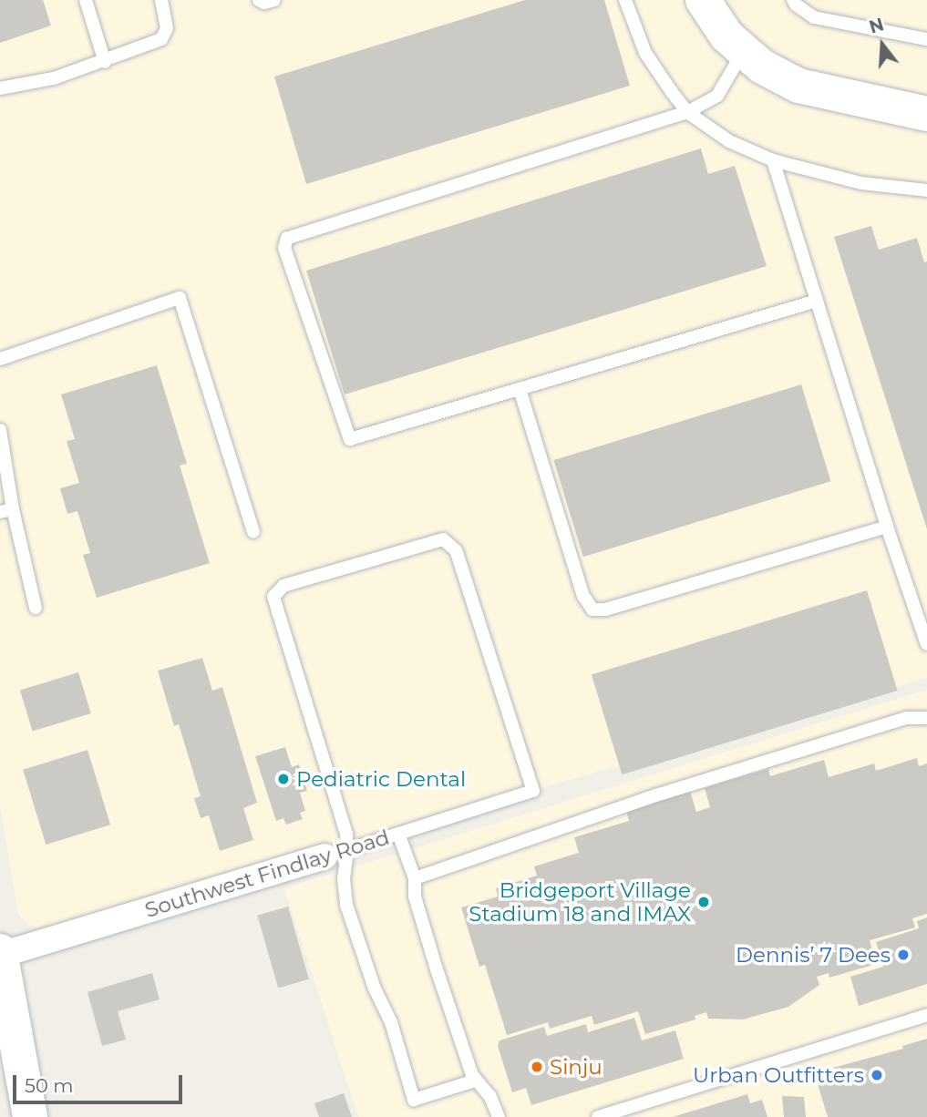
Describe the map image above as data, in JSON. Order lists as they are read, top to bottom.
{
  "streets": {
    "street": ["Southwest Findlay Road"]
  },
  "places": [
    "Pediatric Dental",
    "Bridgeport Village Stadium 18 and IMAX",
    "Dennis’ 7 Dees",
    "Sinju",
    "Urban Outfitters"
  ],
  "scale_bar": "50 m",
  "north": "top"
}
